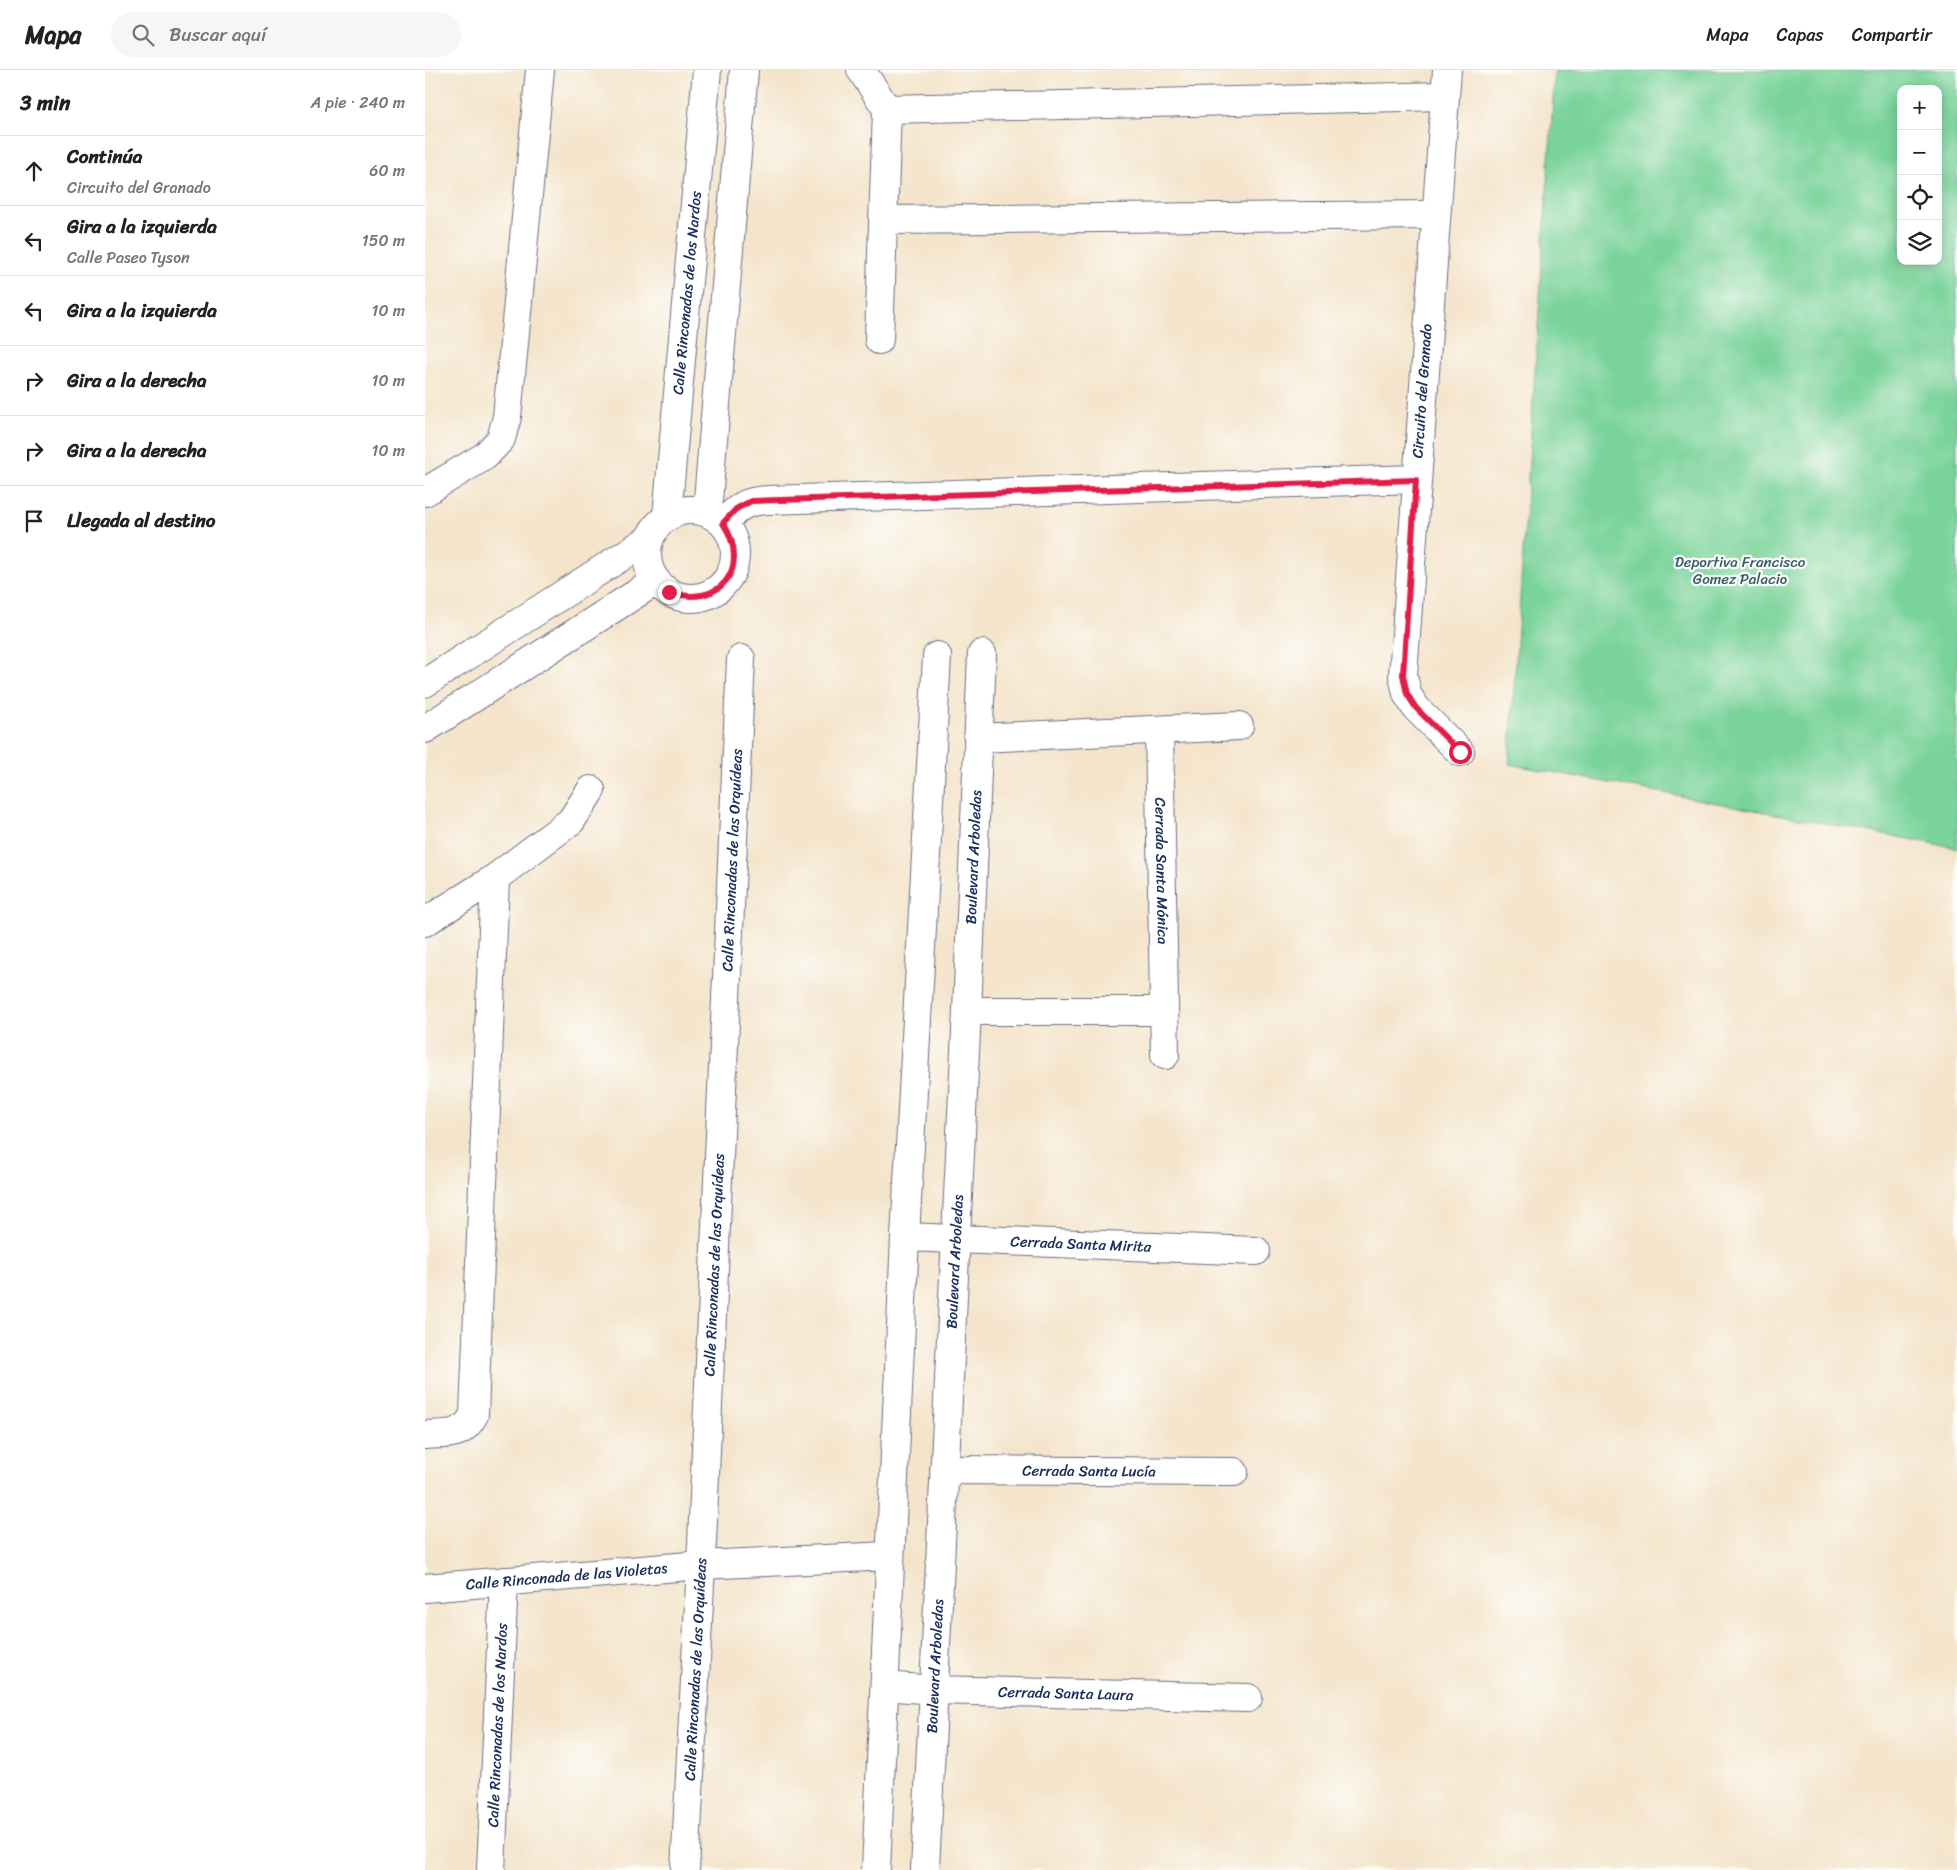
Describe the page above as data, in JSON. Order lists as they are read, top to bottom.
{
  "streets": {
    "street": [
      "Calle Rinconadas de los Nardos",
      "Circuito del Granado",
      "Boulevard Arboledas",
      "Calle Rinconadas de las Orquídeas",
      "Cerrada Santa Mónica",
      "Cerrada Santa Mirita",
      "Cerrada Santa Lucía",
      "Calle Rinconada de las Violetas",
      "Cerrada Santa Laura"
    ]
  },
  "crossings": [
    ["Calle Rinconadas de los Nardos", "Calle Rinconada de las Violetas"],
    ["Boulevard Arboledas", "Cerrada Santa Mirita"],
    ["Boulevard Arboledas", "Cerrada Santa Lucía"],
    ["Boulevard Arboledas", "Cerrada Santa Laura"],
    ["Calle Rinconadas de las Orquídeas", "Calle Rinconada de las Violetas"]
  ],
  "parks": ["Deportiva Francisco Gomez Palacio"],
  "page": {
    "header": "Mapa",
    "search": "Buscar aquí",
    "nav": ["Mapa", "Capas", "Compartir"],
    "heading": ["3 min", "A pie · 240 m"],
    "map_buttons": ["+", "−"],
    "list": [
      ["Continúa", "Circuito del Granado", "60 m"],
      ["Gira a la izquierda", "Calle Paseo Tyson", "150 m"],
      ["Gira a la izquierda", "10 m"],
      ["Gira a la derecha", "10 m"],
      ["Gira a la derecha", "10 m"],
      "Llegada al destino"
    ]
  }
}
